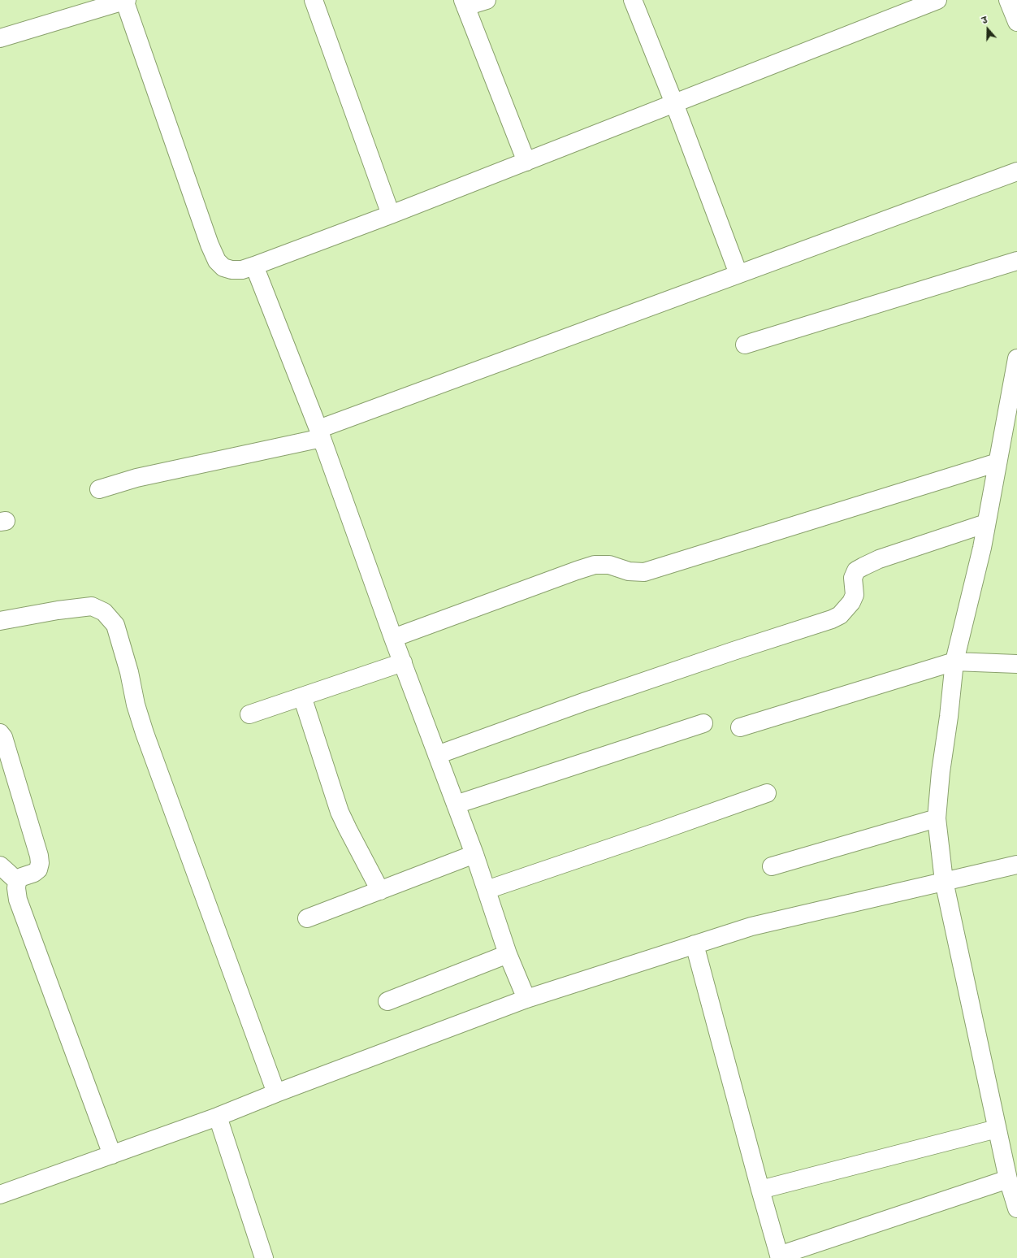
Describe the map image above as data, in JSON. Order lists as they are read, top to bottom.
{
  "north": "top"
}
